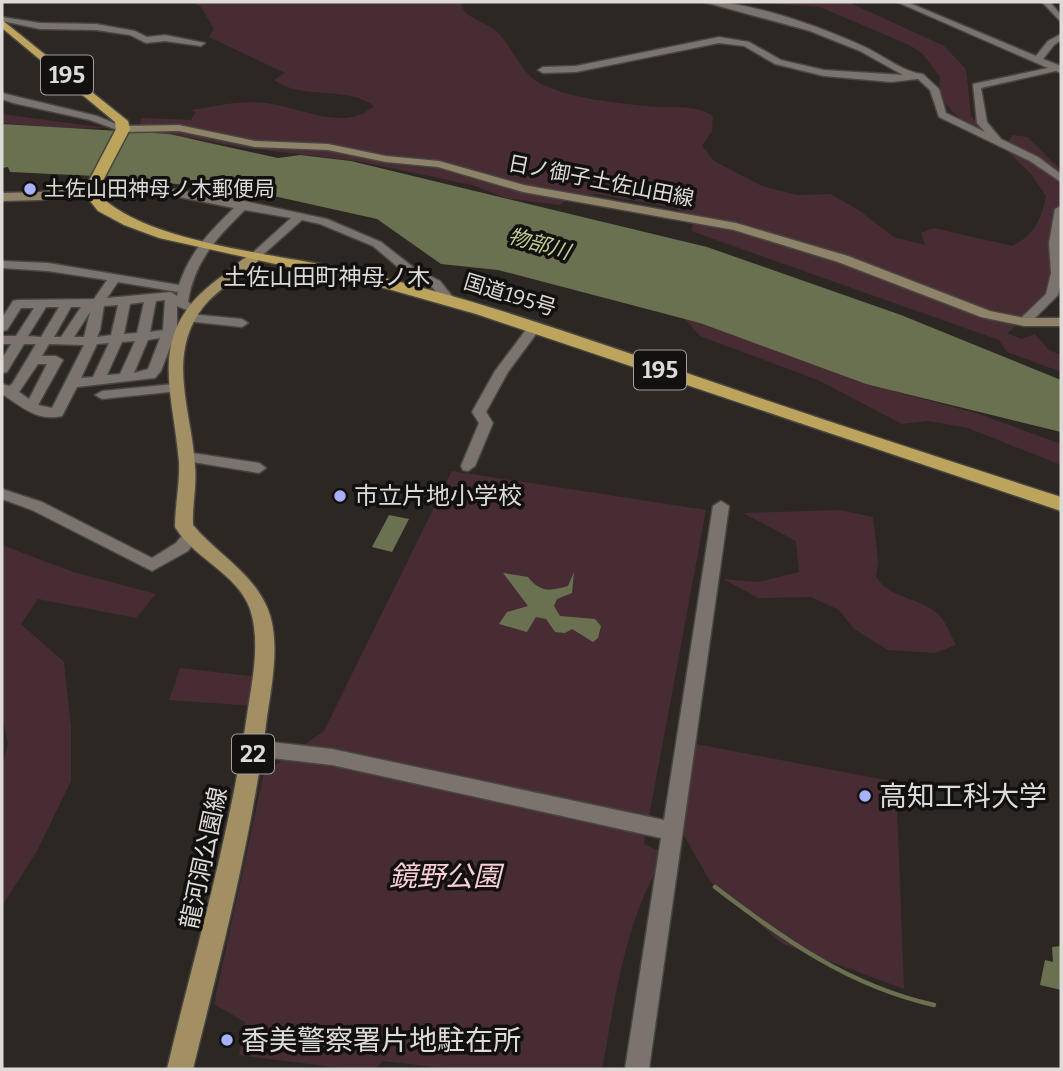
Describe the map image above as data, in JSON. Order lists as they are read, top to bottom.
{
  "streets": {
    "highway": ["195", "国道195号"],
    "main road": ["日ノ御子土佐山田線", "22", "龍河洞公園線"]
  },
  "crossings": [
    ["195", "日ノ御子土佐山田線"]
  ],
  "districts": ["土佐山田町神母ノ木"],
  "water": ["物部川"],
  "parks": ["鏡野公園"],
  "places": [
    "土佐山田神母ノ木郵便局",
    "市立片地小学校",
    "高知工科大学",
    "香美警察署片地駐在所"
  ]
}
